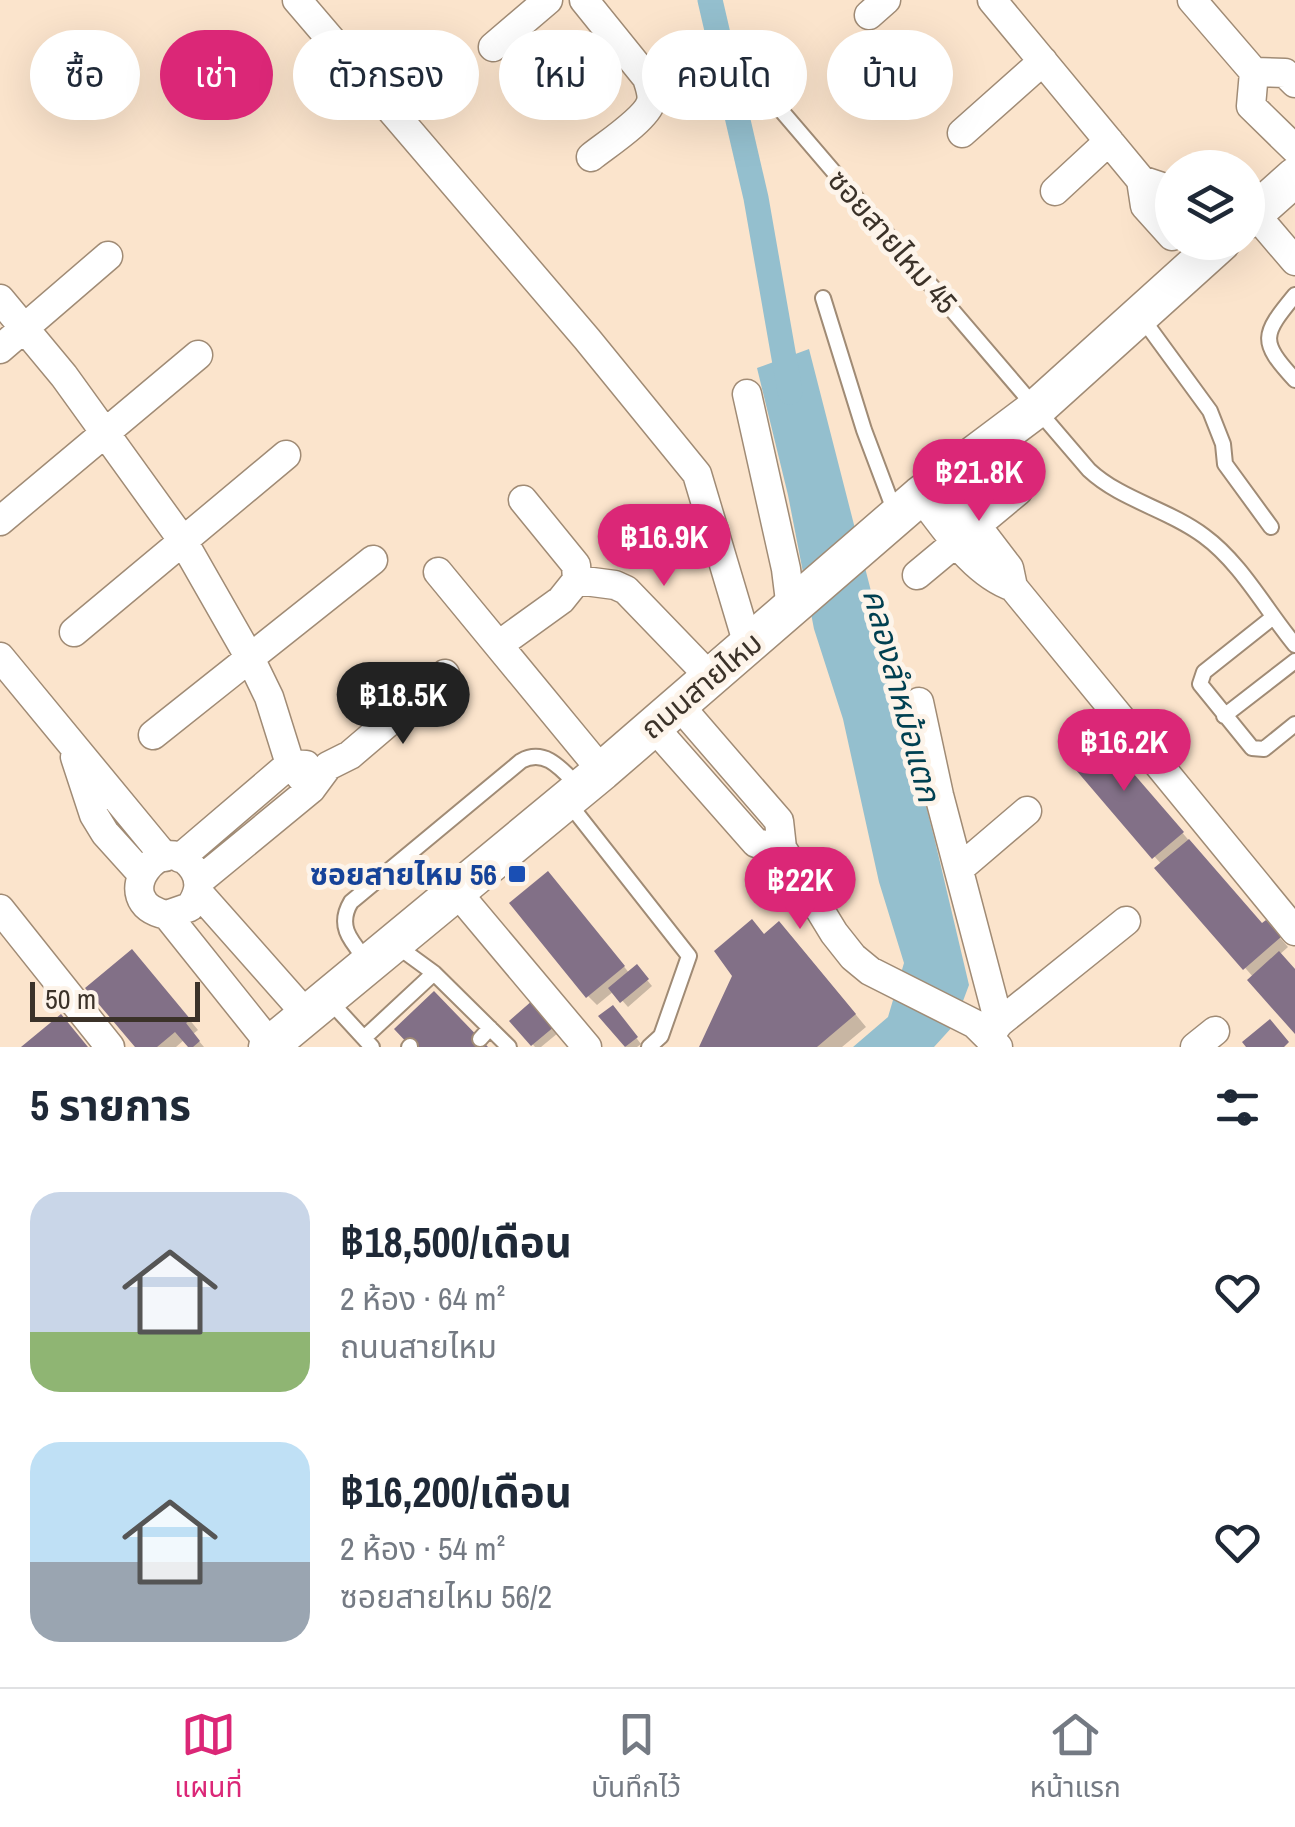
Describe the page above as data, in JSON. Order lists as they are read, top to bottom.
{
  "streets": {
    "main road": ["ถนนสายไหม"],
    "lane": ["ซอยสายไหม 45"]
  },
  "crossings": [
    ["ซอยสายไหม 45", "ถนนสายไหม"]
  ],
  "water": ["คลองลำหม้อแตก"],
  "places": {
    "transit": ["ซอยสายไหม 56"]
  },
  "scale_bar": "50 m",
  "page": {
    "chip": [
      "ซื้อ",
      "เช่า",
      "ตัวกรอง",
      "ใหม่",
      "คอนโด",
      "บ้าน"
    ],
    "price": [
      "฿21.8K",
      "฿16.9K",
      "฿18.5K",
      "฿16.2K",
      "฿22K"
    ],
    "scale": "50 m",
    "heading": "5 รายการ",
    "list": [
      {
        "name": "฿18,500/เดือน",
        "note": "2 ห้อง · 64 m² · ถนนสายไหม"
      },
      {
        "name": "฿16,200/เดือน",
        "note": "2 ห้อง · 54 m² · ซอยสายไหม 56/2"
      }
    ],
    "tabs": ["แผนที่", "บันทึกไว้", "หน้าแรก"]
  }
}
